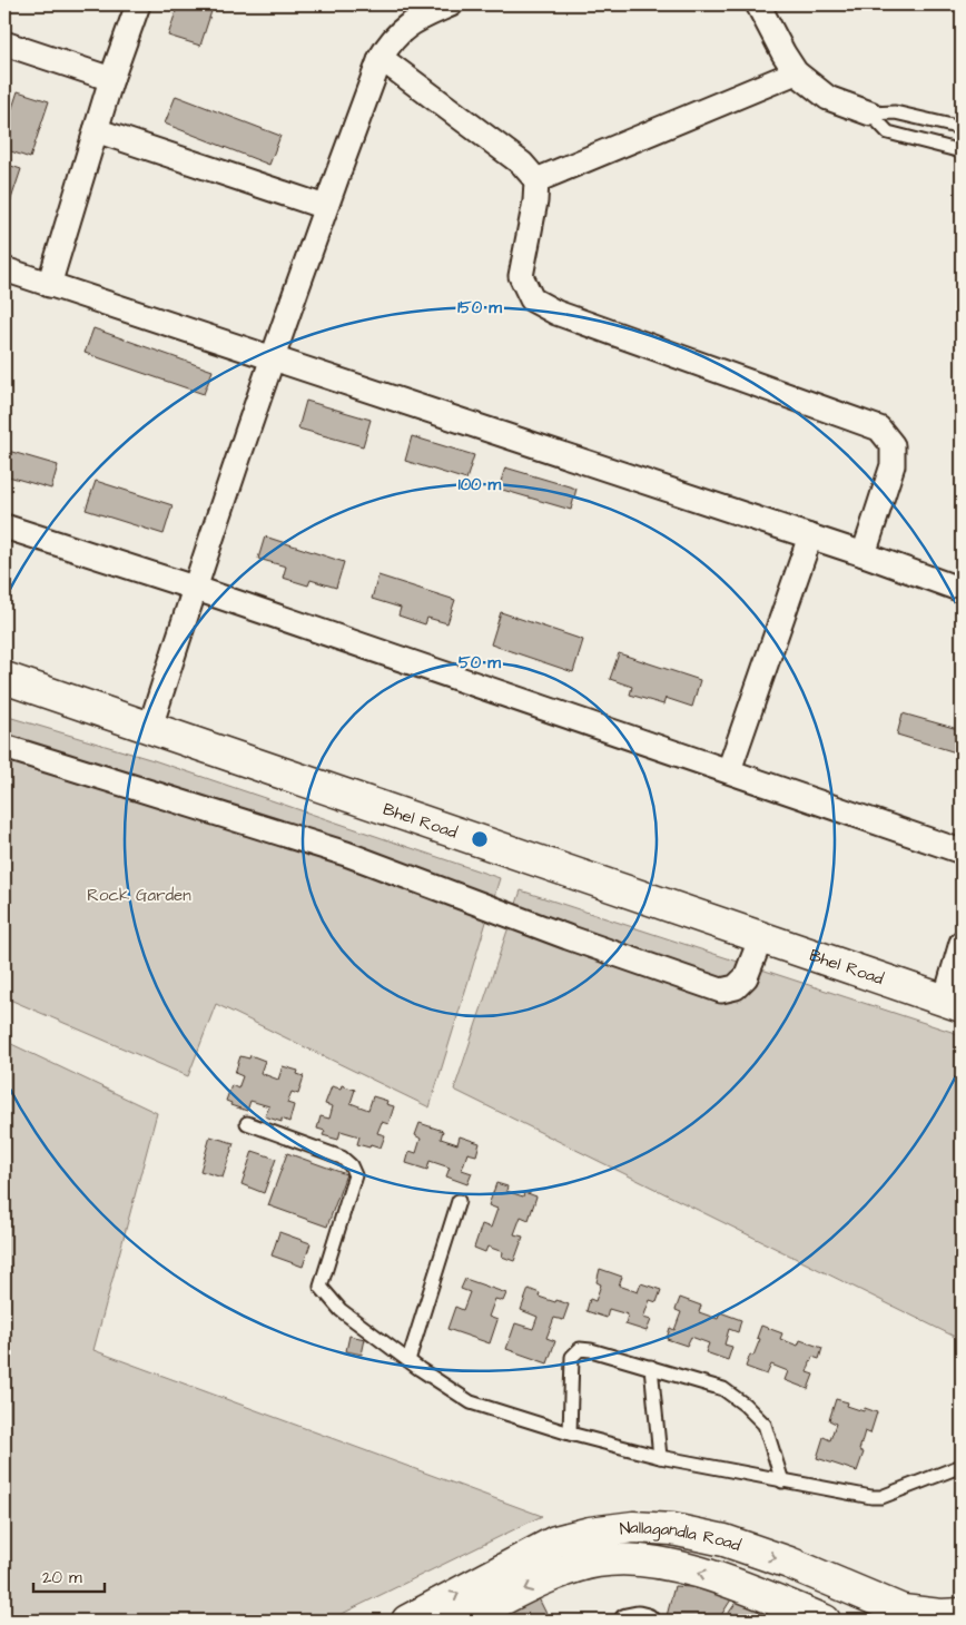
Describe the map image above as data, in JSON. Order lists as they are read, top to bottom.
{
  "streets": {
    "main road": ["Bhel Road", "Nallagandla Road"]
  },
  "parks": ["Rock Garden"],
  "scale_bar": "20 m",
  "rings": ["150 m", "100 m", "50 m"]
}
